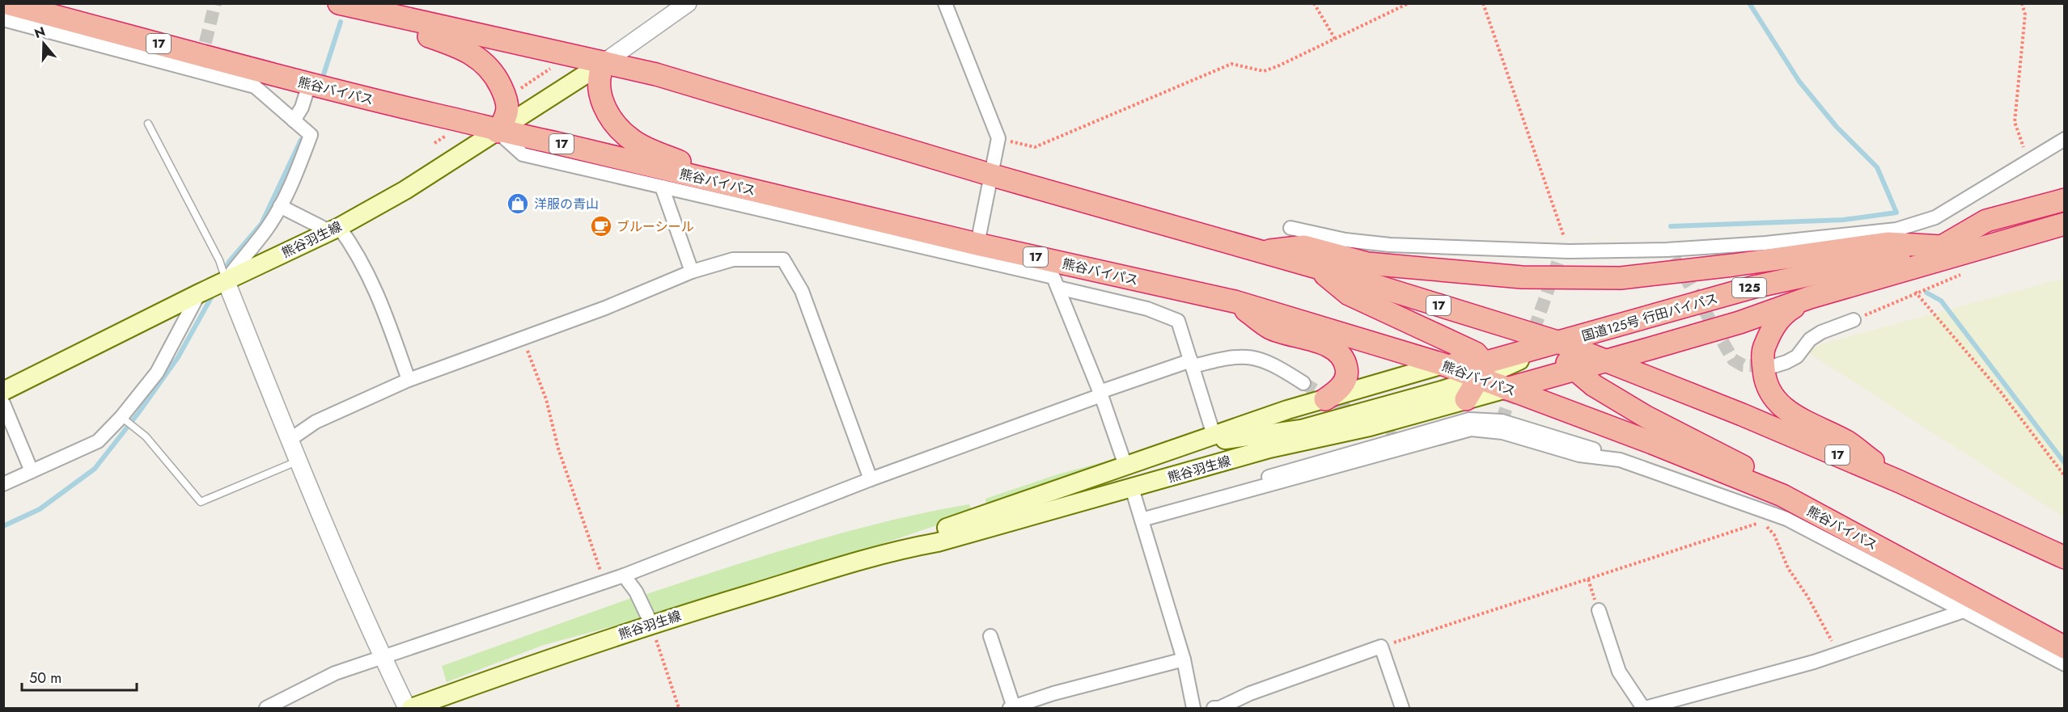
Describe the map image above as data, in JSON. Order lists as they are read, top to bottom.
{
  "streets": {
    "highway": [
      "17",
      "熊谷バイパス",
      "125",
      "国道125号 行田バイパス"
    ],
    "main road": ["熊谷羽生線"]
  },
  "crossings": [
    ["17", "熊谷羽生線"],
    ["17", "国道125号 行田バイパス"],
    ["熊谷バイパス", "熊谷羽生線"],
    ["熊谷バイパス", "国道125号 行田バイパス"],
    ["熊谷羽生線", "国道125号 行田バイパス"]
  ],
  "places": {
    "shop": ["洋服の青山"],
    "cafe": ["ブルーシール"]
  },
  "scale_bar": "50 m",
  "north": "top"
}
